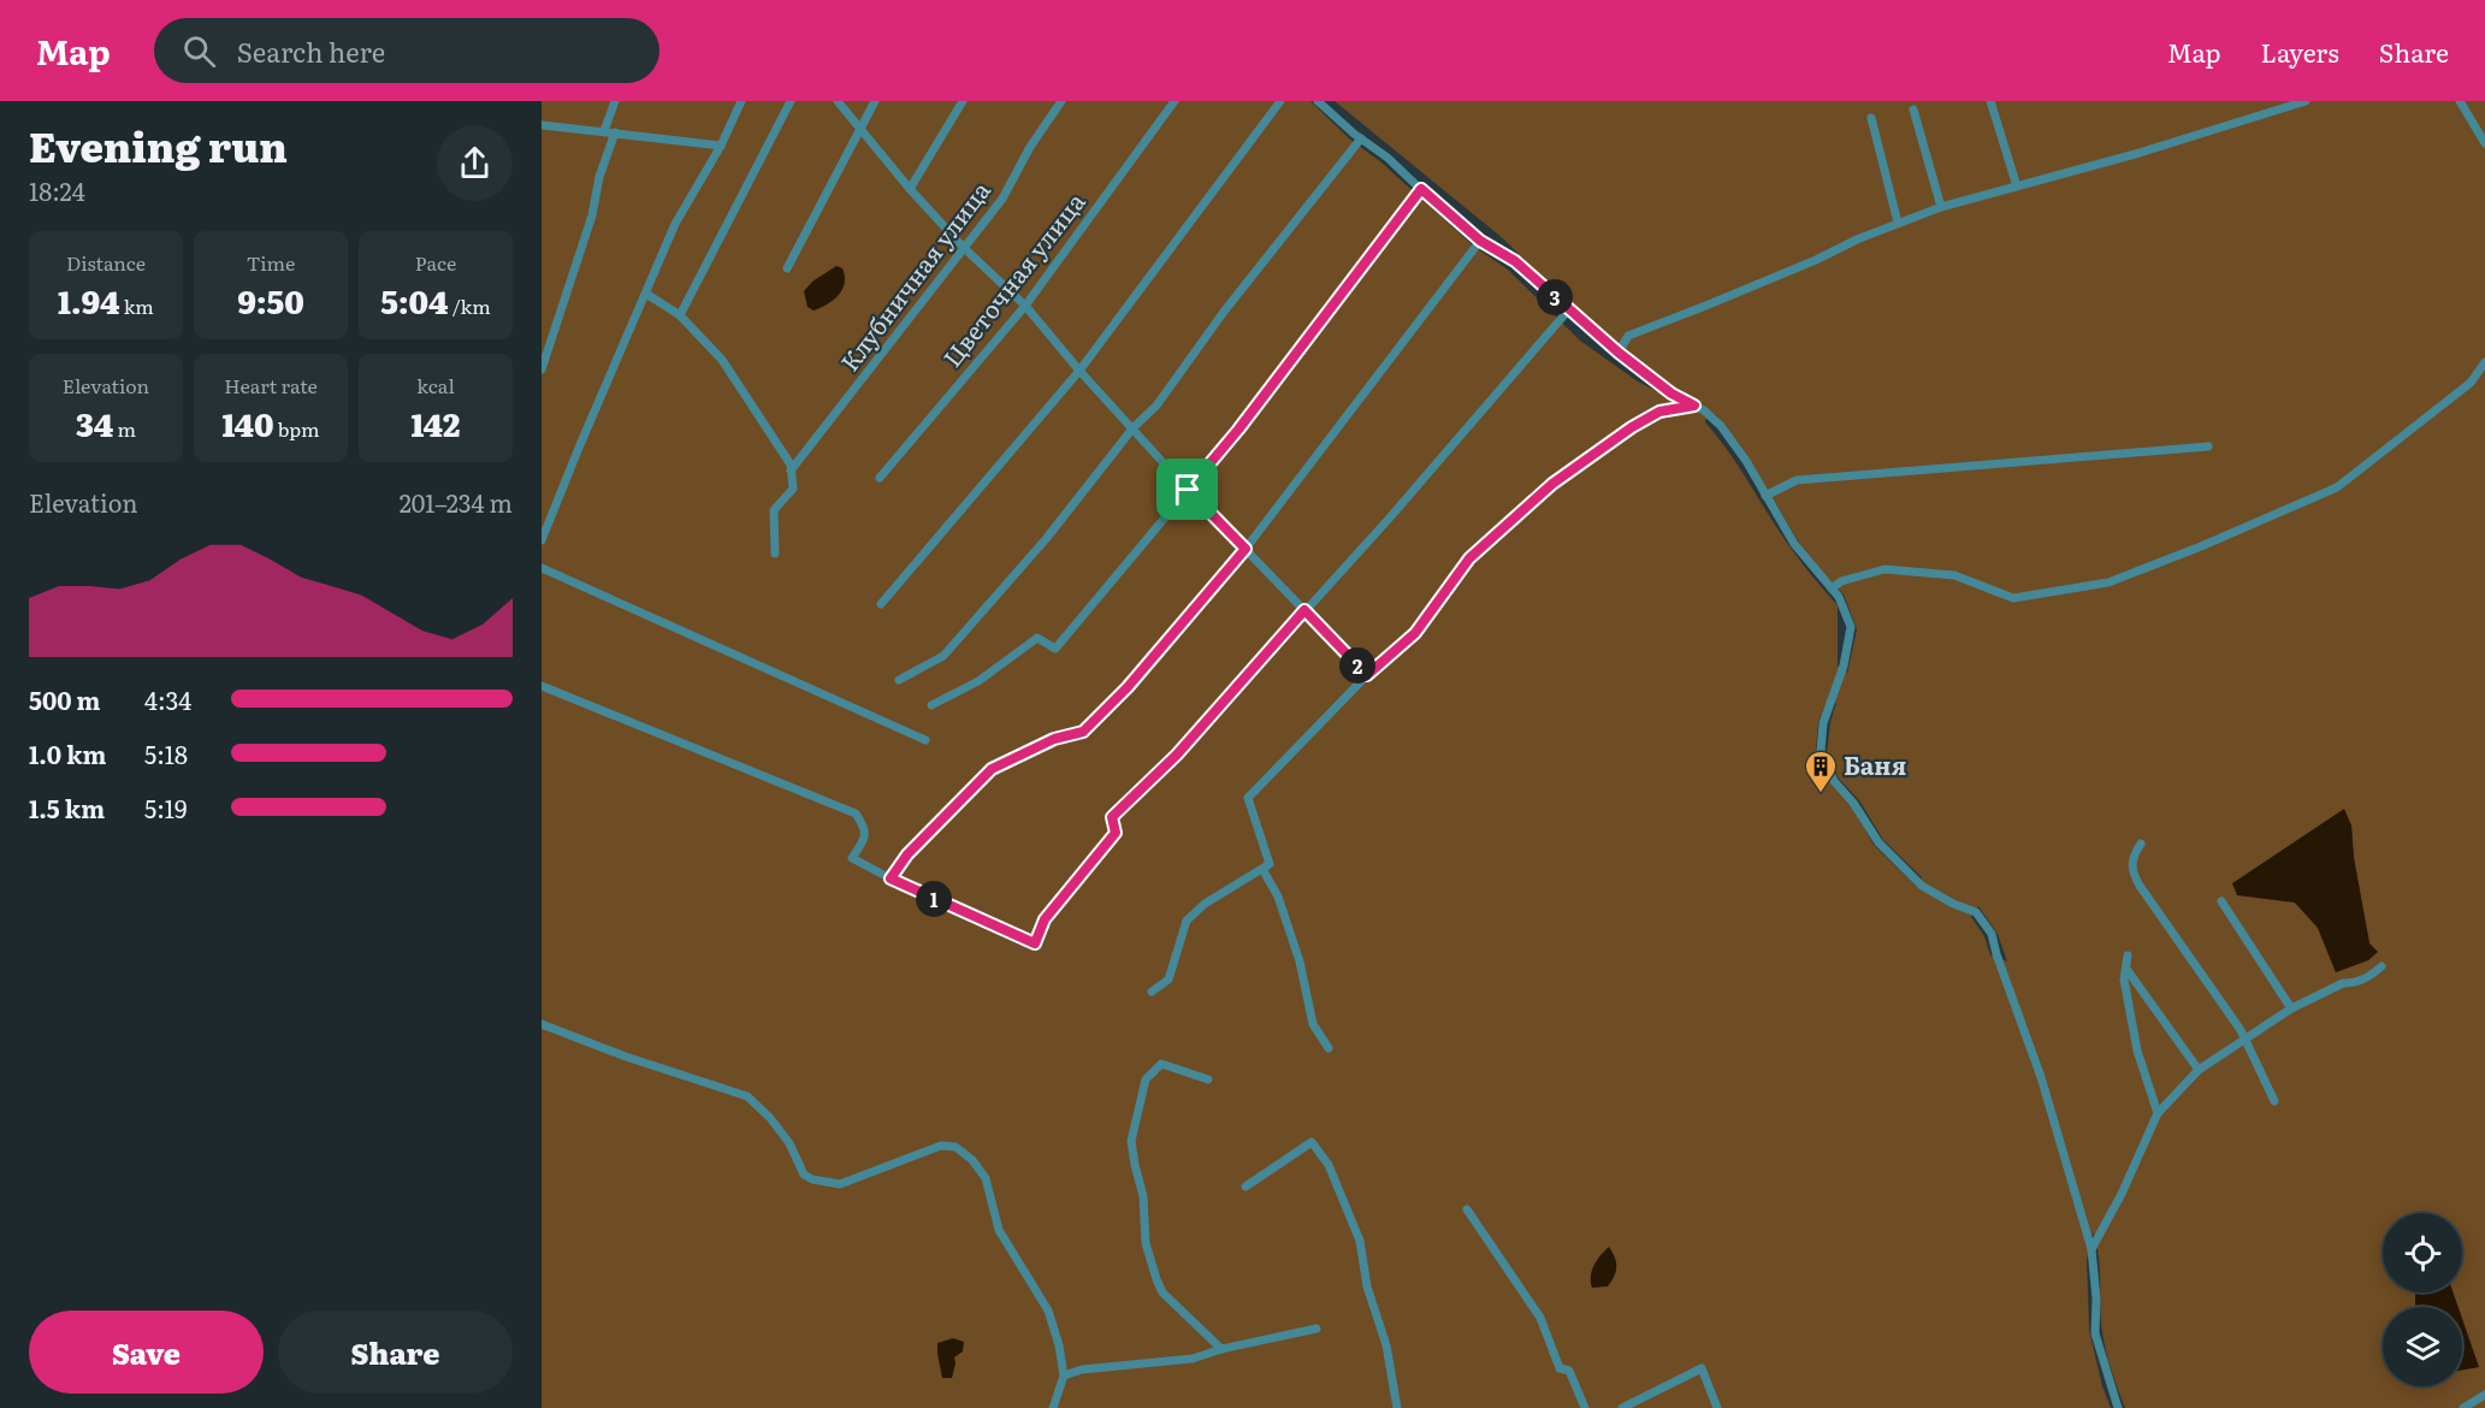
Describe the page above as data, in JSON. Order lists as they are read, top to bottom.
{
  "streets": {
    "street": ["Клубничная улица", "Цветочная улица"]
  },
  "places": {
    "building": ["Баня"]
  },
  "page": {
    "header": "Map",
    "search": "Search here",
    "nav": ["Map", "Layers", "Share"],
    "heading": ["Evening run", "18:24"],
    "stats": [
      ["Distance", "1.94 km"],
      ["Time", "9:50"],
      ["Pace", "5:04 /km"],
      ["Elevation", "34 m"],
      ["Heart rate", "140 bpm"],
      ["kcal", "142"]
    ],
    "pins": ["3", "2", "1"],
    "chart": ["Elevation", "201–234 m"],
    "list": [
      {
        "name": "500 m",
        "note": "4:34"
      },
      {
        "name": "1.0 km",
        "note": "5:18"
      },
      {
        "name": "1.5 km",
        "note": "5:19"
      }
    ],
    "buttons": ["Save", "Share"]
  }
}
